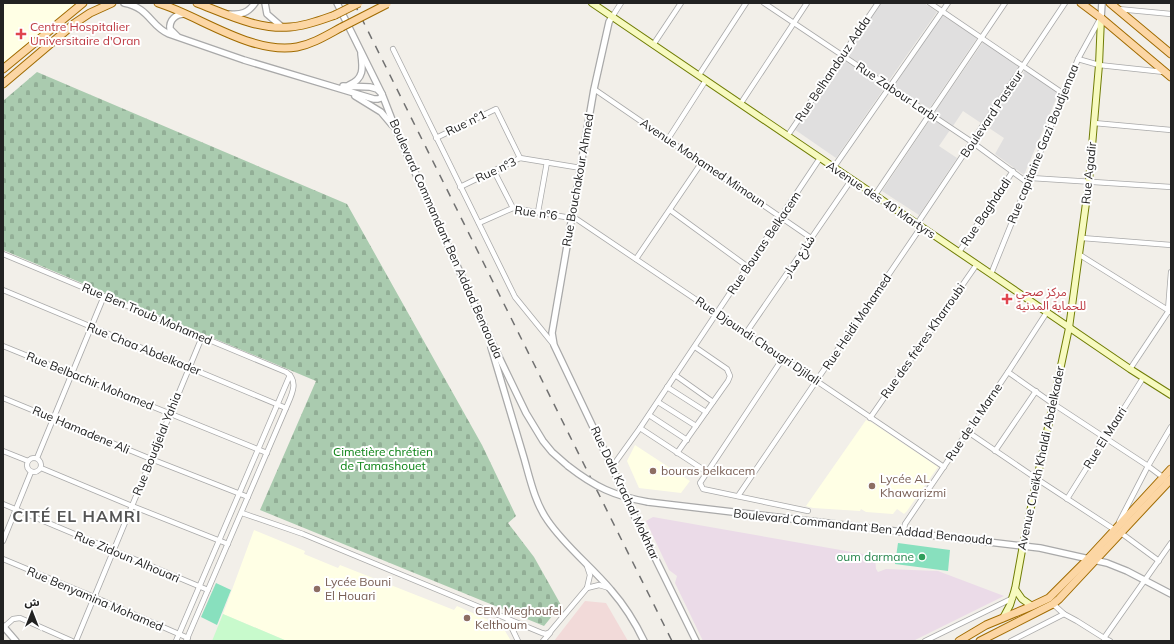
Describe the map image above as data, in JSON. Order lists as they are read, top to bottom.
{
  "streets": {
    "main road": ["Rue Agadir", "Avenue des 40 Martyrs", "Avenue Cheïkh Khaldi Abdelkader"],
    "street": [
      "Rue Belhandouz Adda",
      "Rue Zabour Larbi",
      "Boulevard Pasteur",
      "Rue n°1",
      "Rue capitaine Gazi Boudjemaa",
      "Avenue Mohamed Mimoun",
      "Rue n°3",
      "Rue Bouchakour Ahmed",
      "Rue Baghdadi",
      "Rue n°6",
      "Boulevard Commandant Ben Addad Benaouda",
      "Rue Bouras Belkacem",
      "شارع مدار",
      "Rue Ben Troub Mohamed",
      "Rue Heidi Mohamed",
      "Rue Djoundi Chougri Djilali",
      "Rue des frères Kharroubi",
      "Rue Chaa Abdelkader",
      "Rue Belbachir Mohamed",
      "Rue de la Marne",
      "Rue Hamadene Ali",
      "Rue El Maari",
      "Rue Boudjelal Yahia",
      "Rue Dala Krachal Mokhtar",
      "Rue Zidoun Alhouari",
      "Rue Benyamina Mohamed"
    ]
  },
  "crossings": [
    ["Rue Belhandouz Adda", "Rue Zabour Larbi"],
    ["Rue Belhandouz Adda", "Avenue des 40 Martyrs"],
    ["Rue Zabour Larbi", "Boulevard Pasteur"],
    ["Rue Zabour Larbi", "Rue capitaine Gazi Boudjemaa"],
    ["Rue Zabour Larbi", "Rue Baghdadi"],
    ["Boulevard Pasteur", "Avenue des 40 Martyrs"],
    ["Boulevard Pasteur", "Rue Heidi Mohamed"],
    ["Rue n°1", "Rue n°3"],
    ["Rue capitaine Gazi Boudjemaa", "Rue Agadir"],
    ["Rue capitaine Gazi Boudjemaa", "Avenue des 40 Martyrs"],
    ["Avenue Mohamed Mimoun", "Rue Bouchakour Ahmed"],
    ["Avenue Mohamed Mimoun", "Rue Bouras Belkacem"],
    ["Avenue Mohamed Mimoun", "شارع مدار"],
    ["Rue n°3", "Rue Bouchakour Ahmed"],
    ["Rue Agadir", "Avenue des 40 Martyrs"],
    ["Rue Agadir", "Avenue Cheïkh Khaldi Abdelkader"],
    ["Rue Bouchakour Ahmed", "Avenue des 40 Martyrs"],
    ["Rue Bouchakour Ahmed", "Rue n°6"],
    ["Rue Bouchakour Ahmed", "Rue Djoundi Chougri Djilali"],
    ["Rue Bouchakour Ahmed", "Rue Dala Krachal Mokhtar"],
    ["Avenue des 40 Martyrs", "Rue Baghdadi"],
    ["Avenue des 40 Martyrs", "Rue Bouras Belkacem"],
    ["Avenue des 40 Martyrs", "شارع مدار"],
    ["Avenue des 40 Martyrs", "Rue Heidi Mohamed"],
    ["Avenue des 40 Martyrs", "Rue des frères Kharroubi"],
    ["Avenue des 40 Martyrs", "Rue de la Marne"],
    ["Avenue des 40 Martyrs", "Rue El Maari"],
    ["Avenue des 40 Martyrs", "Avenue Cheïkh Khaldi Abdelkader"],
    ["Rue n°6", "Rue Djoundi Chougri Djilali"],
    ["Boulevard Commandant Ben Addad Benaouda", "Rue de la Marne"],
    ["Boulevard Commandant Ben Addad Benaouda", "Avenue Cheïkh Khaldi Abdelkader"],
    ["Rue Bouras Belkacem", "Rue Djoundi Chougri Djilali"],
    ["Rue Bouras Belkacem", "Rue Dala Krachal Mokhtar"],
    ["شارع مدار", "Rue Djoundi Chougri Djilali"],
    ["Rue Ben Troub Mohamed", "Rue Boudjelal Yahia"],
    ["Rue Heidi Mohamed", "Rue Djoundi Chougri Djilali"],
    ["Rue Djoundi Chougri Djilali", "Rue des frères Kharroubi"],
    ["Rue Djoundi Chougri Djilali", "Rue de la Marne"],
    ["Rue Chaa Abdelkader", "Rue Boudjelal Yahia"],
    ["Rue Belbachir Mohamed", "Rue Boudjelal Yahia"],
    ["Rue Hamadene Ali", "Rue Boudjelal Yahia"],
    ["Rue Boudjelal Yahia", "Rue Zidoun Alhouari"],
    ["Rue Boudjelal Yahia", "Rue Benyamina Mohamed"]
  ],
  "districts": ["CITÉ EL HAMRI"],
  "parks": ["Cimetière chrétien de Tamashouet"],
  "places": {
    "health": ["Centre Hospitalier Universitaire d'Oran", "مركز صحي للحماية المدنية"],
    "other": [
      "bouras belkacem",
      "Lycée AL Khawarizmi",
      "oum darmane",
      "Lycée Bouni El Houari",
      "CEM Meghoufel Kelthoum"
    ]
  },
  "north": "top"
}
